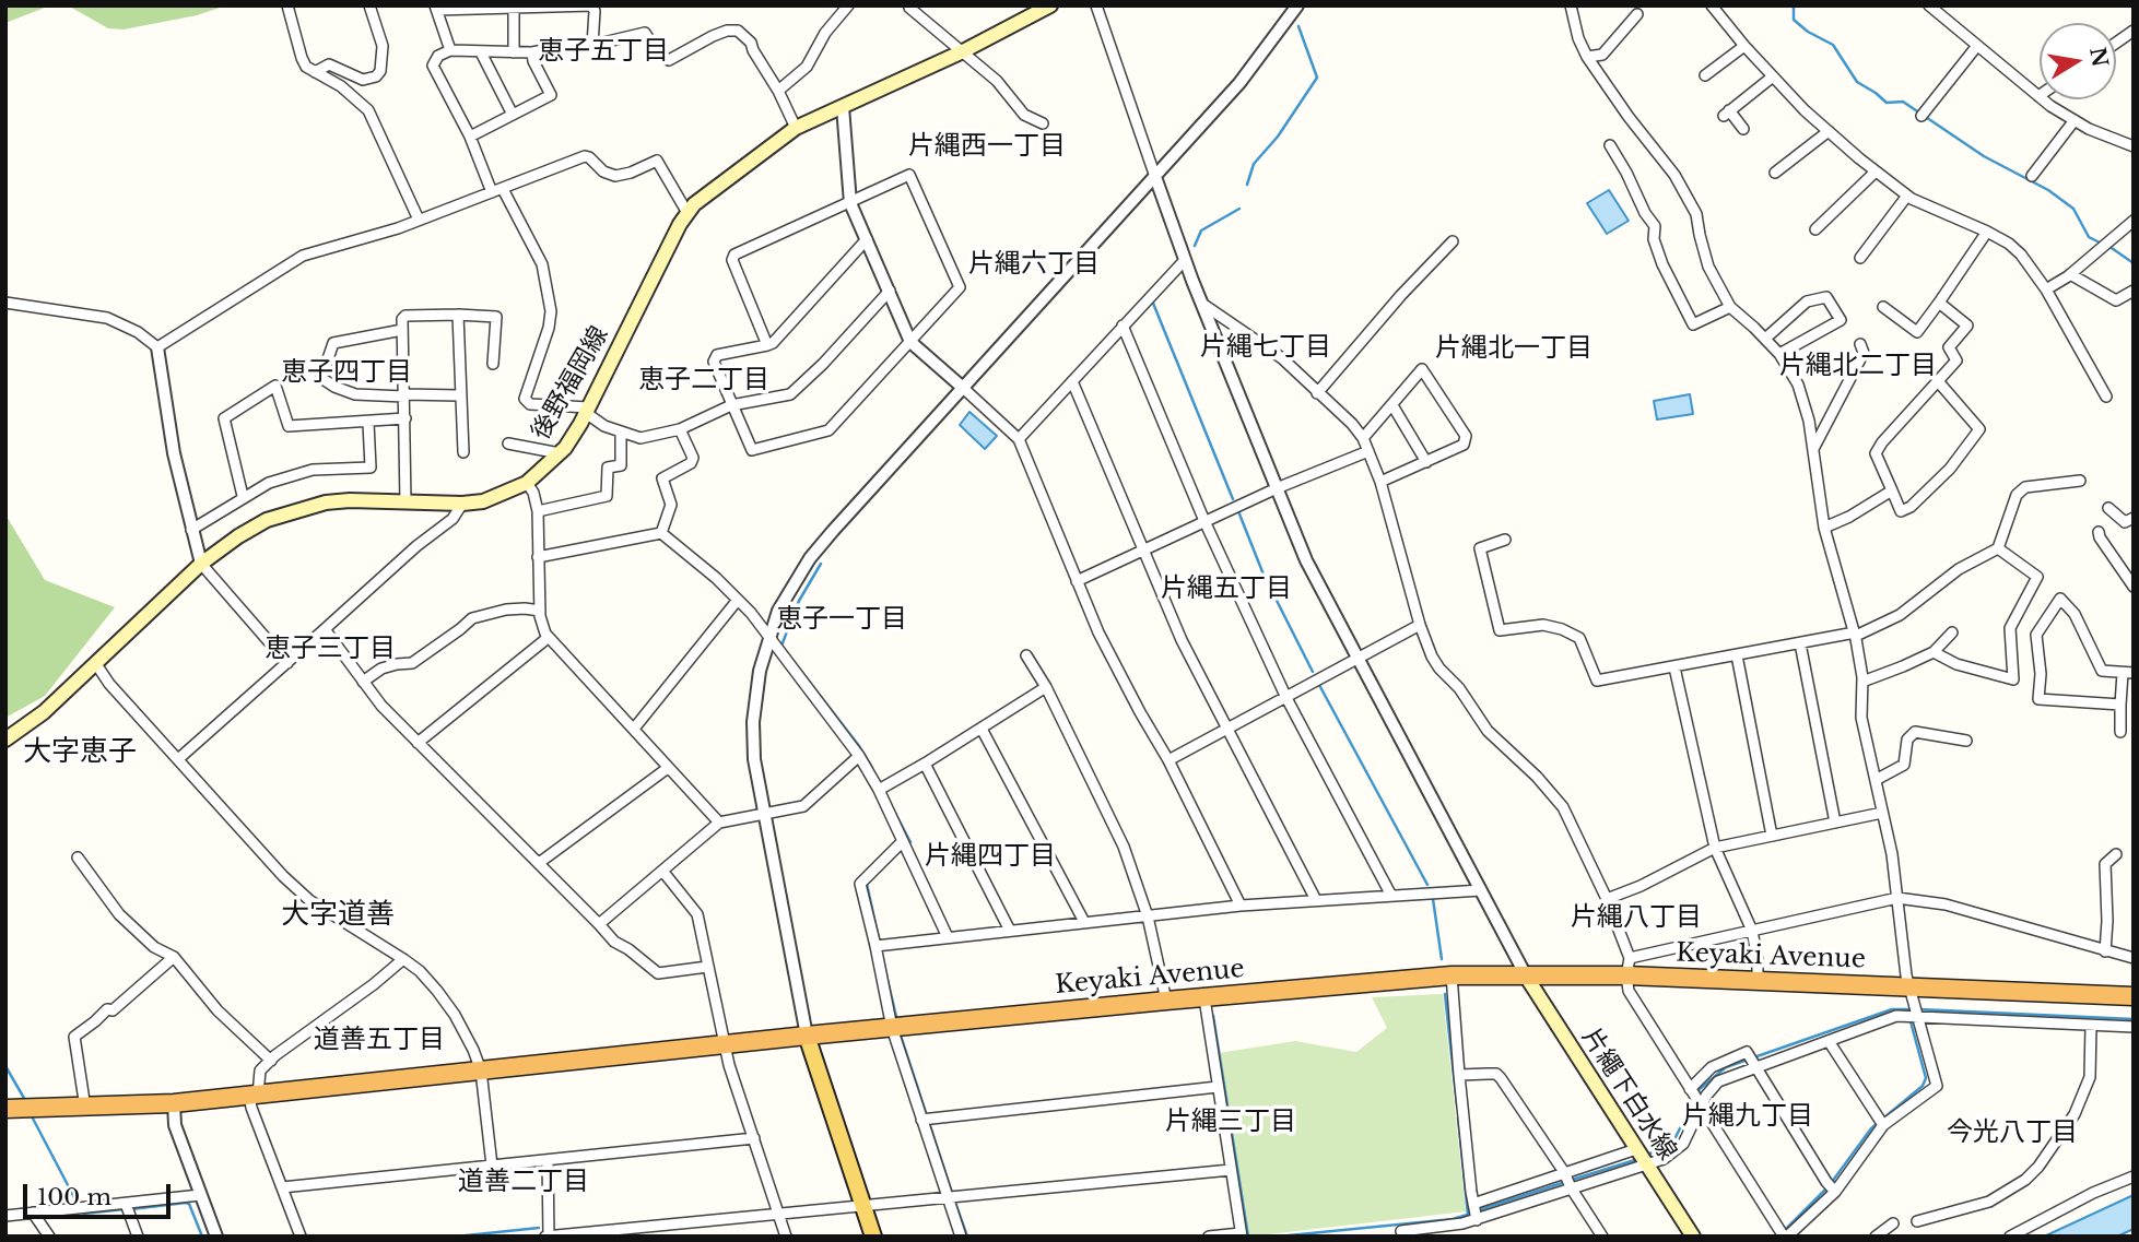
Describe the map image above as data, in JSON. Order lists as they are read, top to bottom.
{
  "streets": {
    "highway": ["Keyaki Avenue"],
    "main road": ["後野福岡線", "片繩下白水線"]
  },
  "crossings": [
    ["Keyaki Avenue", "片繩下白水線"]
  ],
  "districts": [
    "恵子五丁目",
    "片縄西一丁目",
    "片縄六丁目",
    "片縄七丁目",
    "片縄北一丁目",
    "片縄北二丁目",
    "恵子四丁目",
    "恵子二丁目",
    "片縄五丁目",
    "恵子一丁目",
    "恵子三丁目",
    "大字恵子",
    "片縄四丁目",
    "大字道善",
    "片縄八丁目",
    "道善五丁目",
    "片縄九丁目",
    "片縄三丁目",
    "今光八丁目",
    "道善二丁目"
  ],
  "scale_bar": "100 m",
  "north": "right"
}
